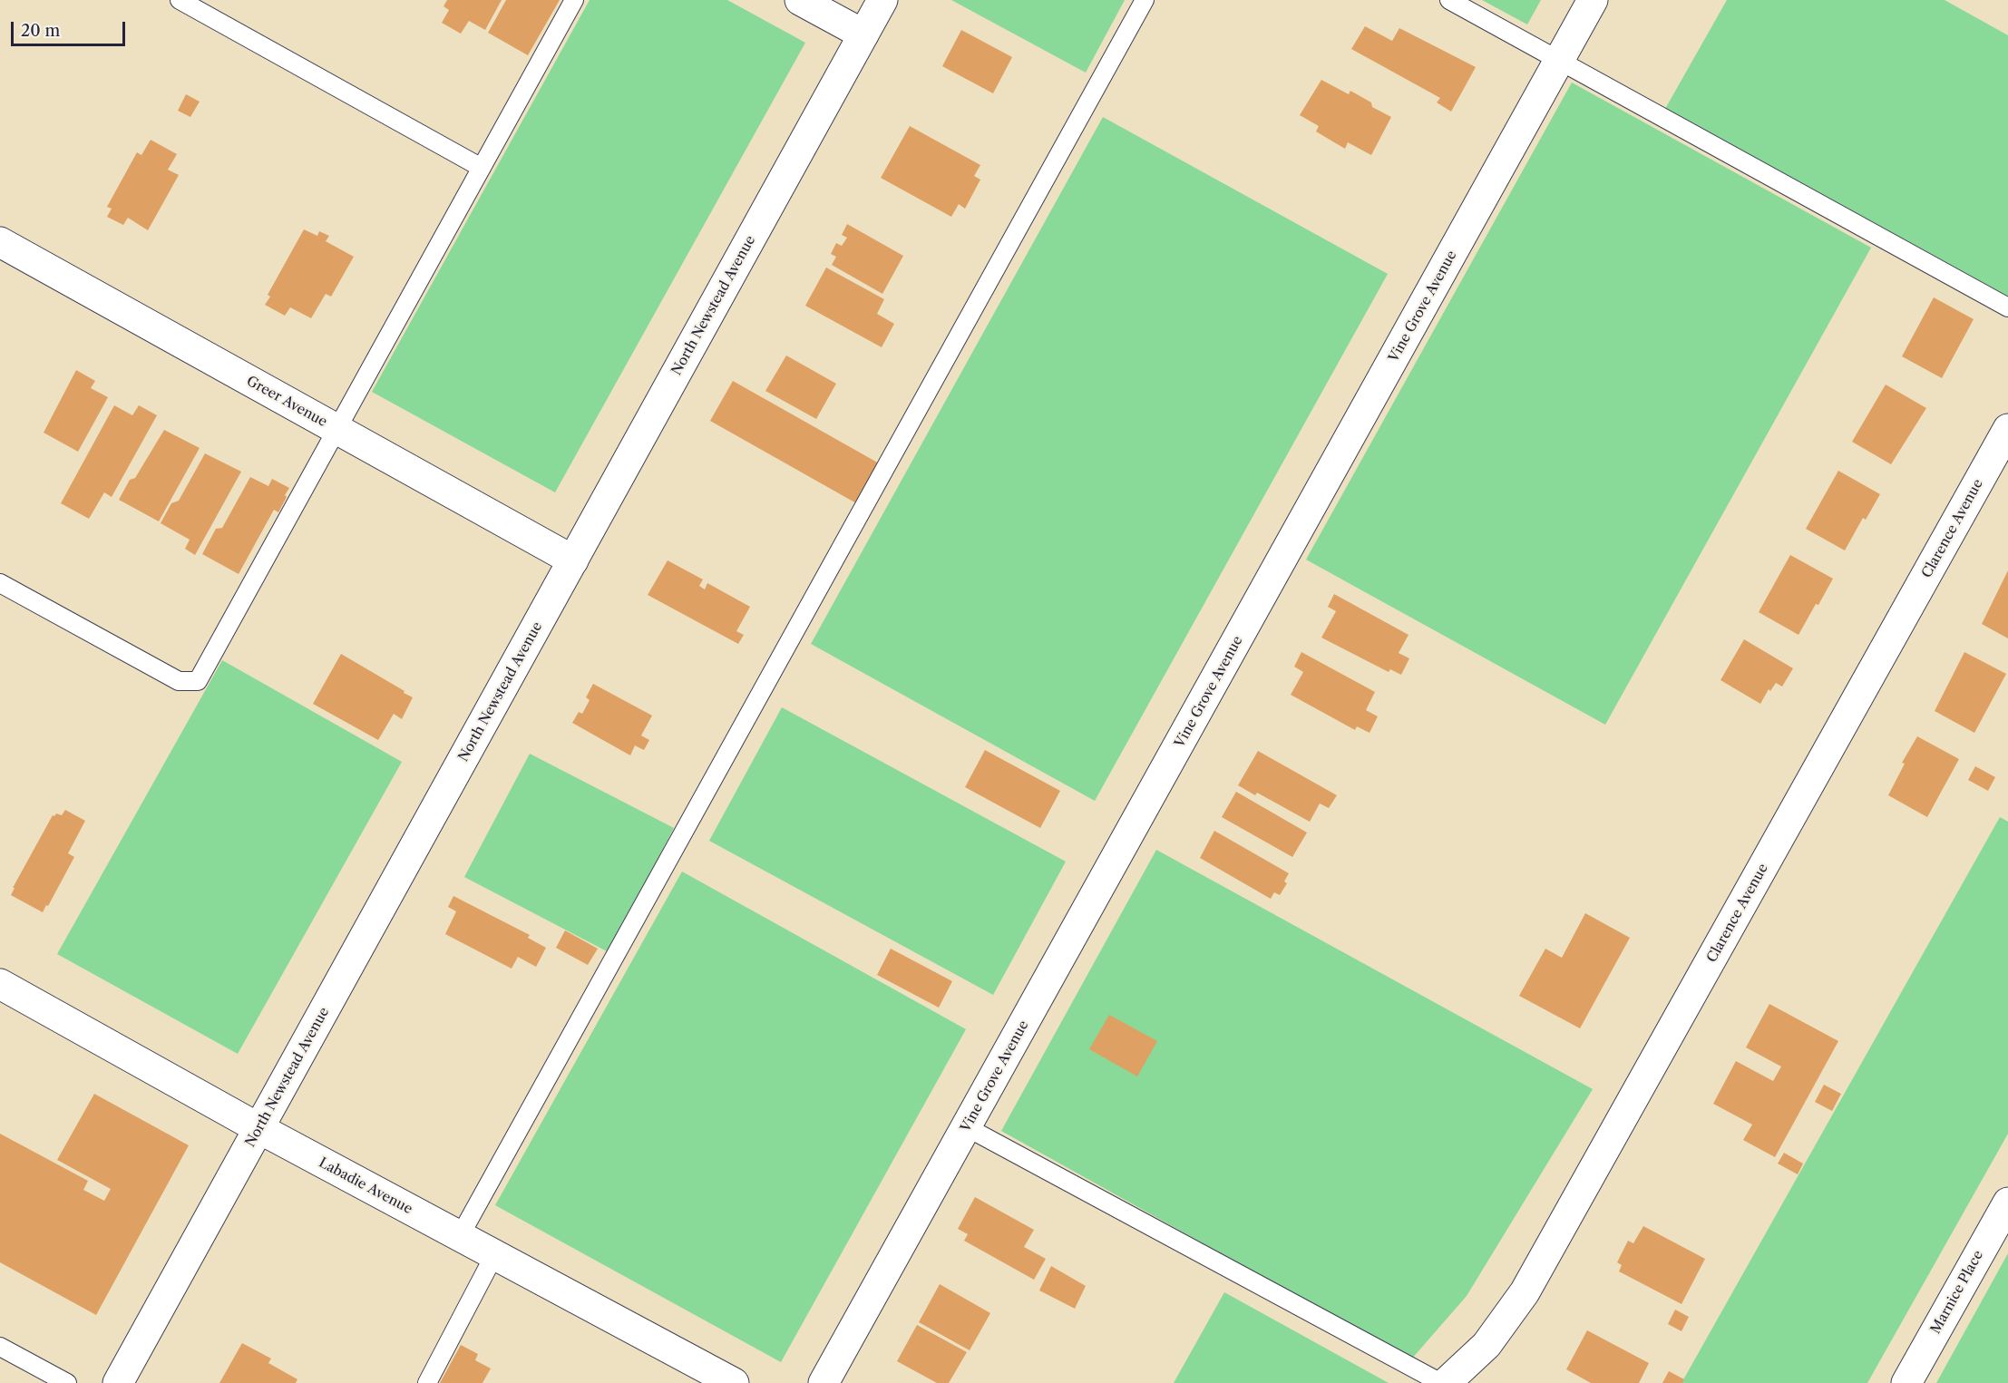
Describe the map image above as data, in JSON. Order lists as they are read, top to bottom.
{
  "streets": {
    "street": [
      "North Newstead Avenue",
      "Vine Grove Avenue",
      "Greer Avenue",
      "Clarence Avenue",
      "Labadie Avenue",
      "Marnice Place"
    ]
  },
  "crossings": [
    ["North Newstead Avenue", "Greer Avenue"],
    ["North Newstead Avenue", "Labadie Avenue"]
  ],
  "scale_bar": "20 m"
}
